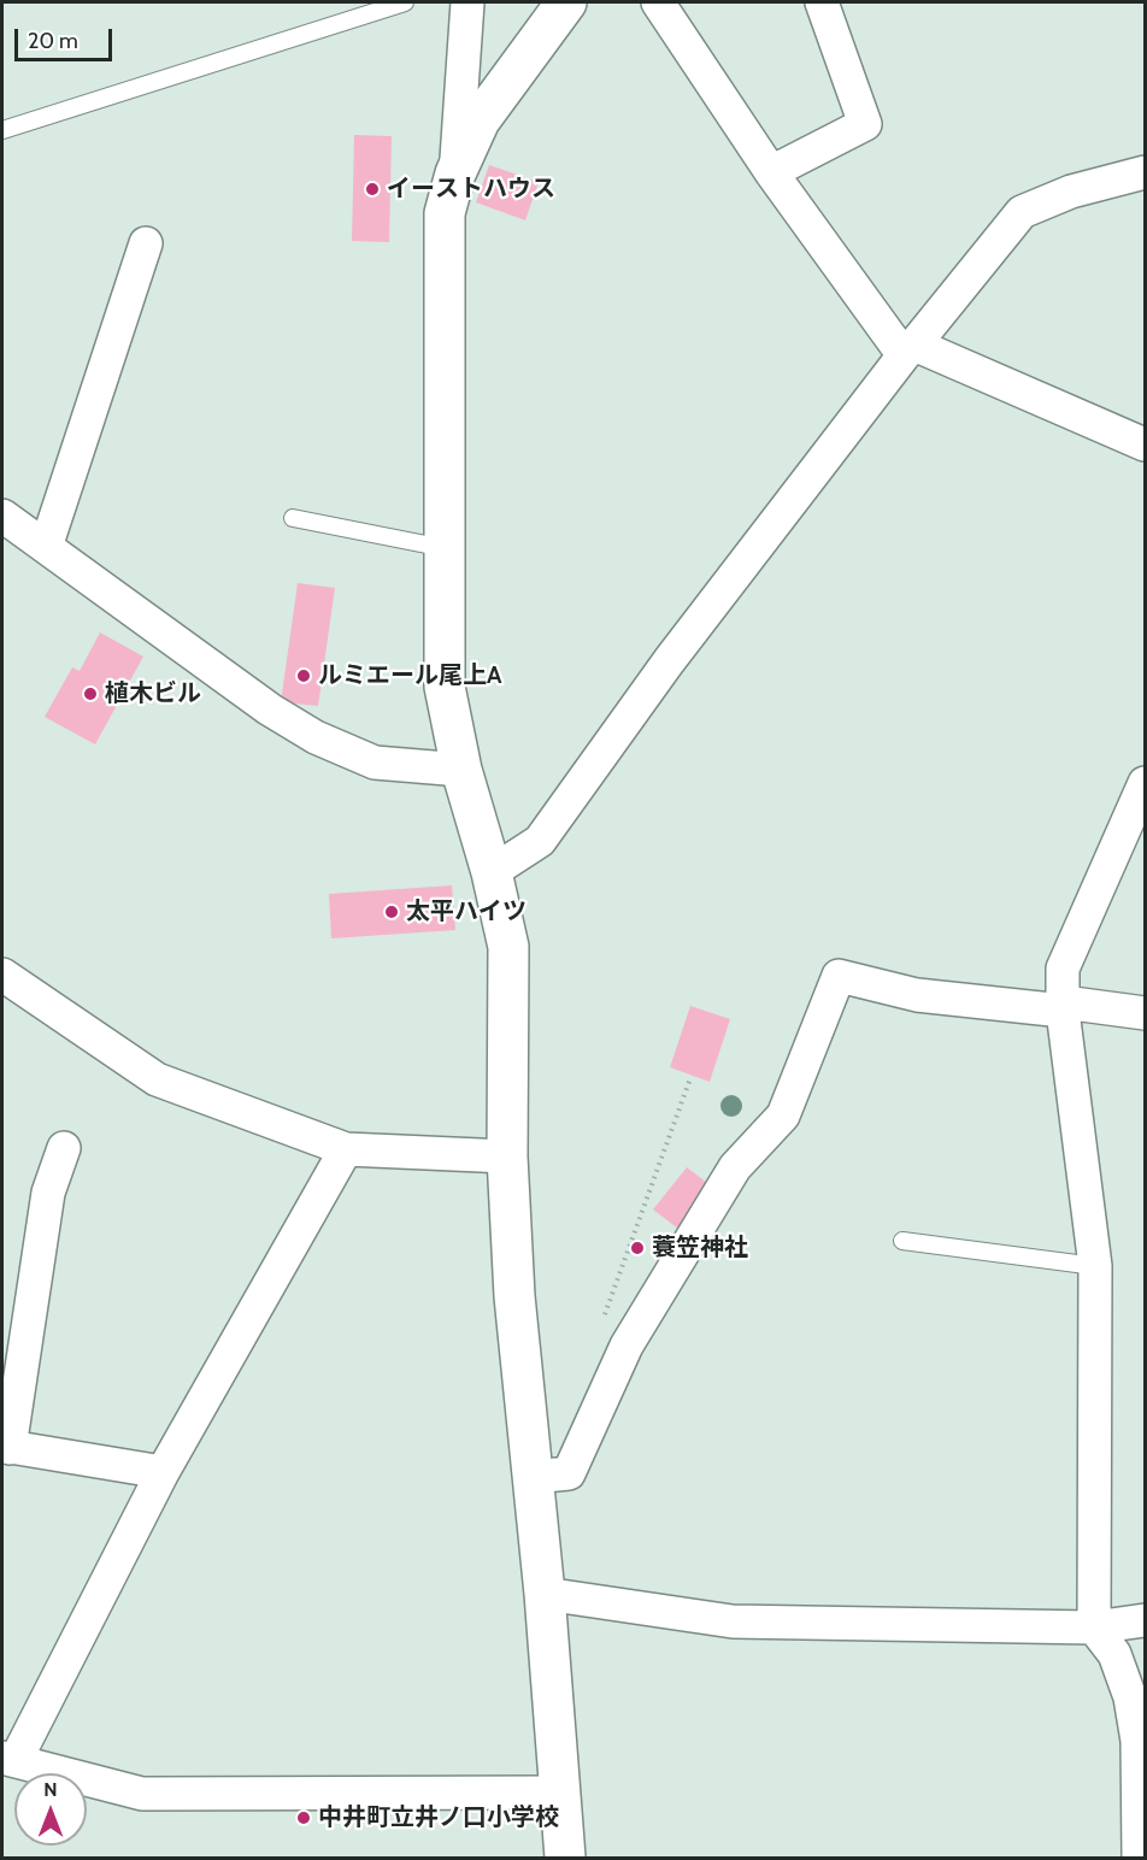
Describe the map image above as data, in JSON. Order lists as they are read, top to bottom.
{
  "places": [
    "イーストハウス",
    "ルミエール尾上A",
    "植木ビル",
    "太平ハイツ",
    "蓑笠神社",
    "中井町立井ノ口小学校"
  ],
  "scale_bar": "20 m",
  "north": "top"
}
